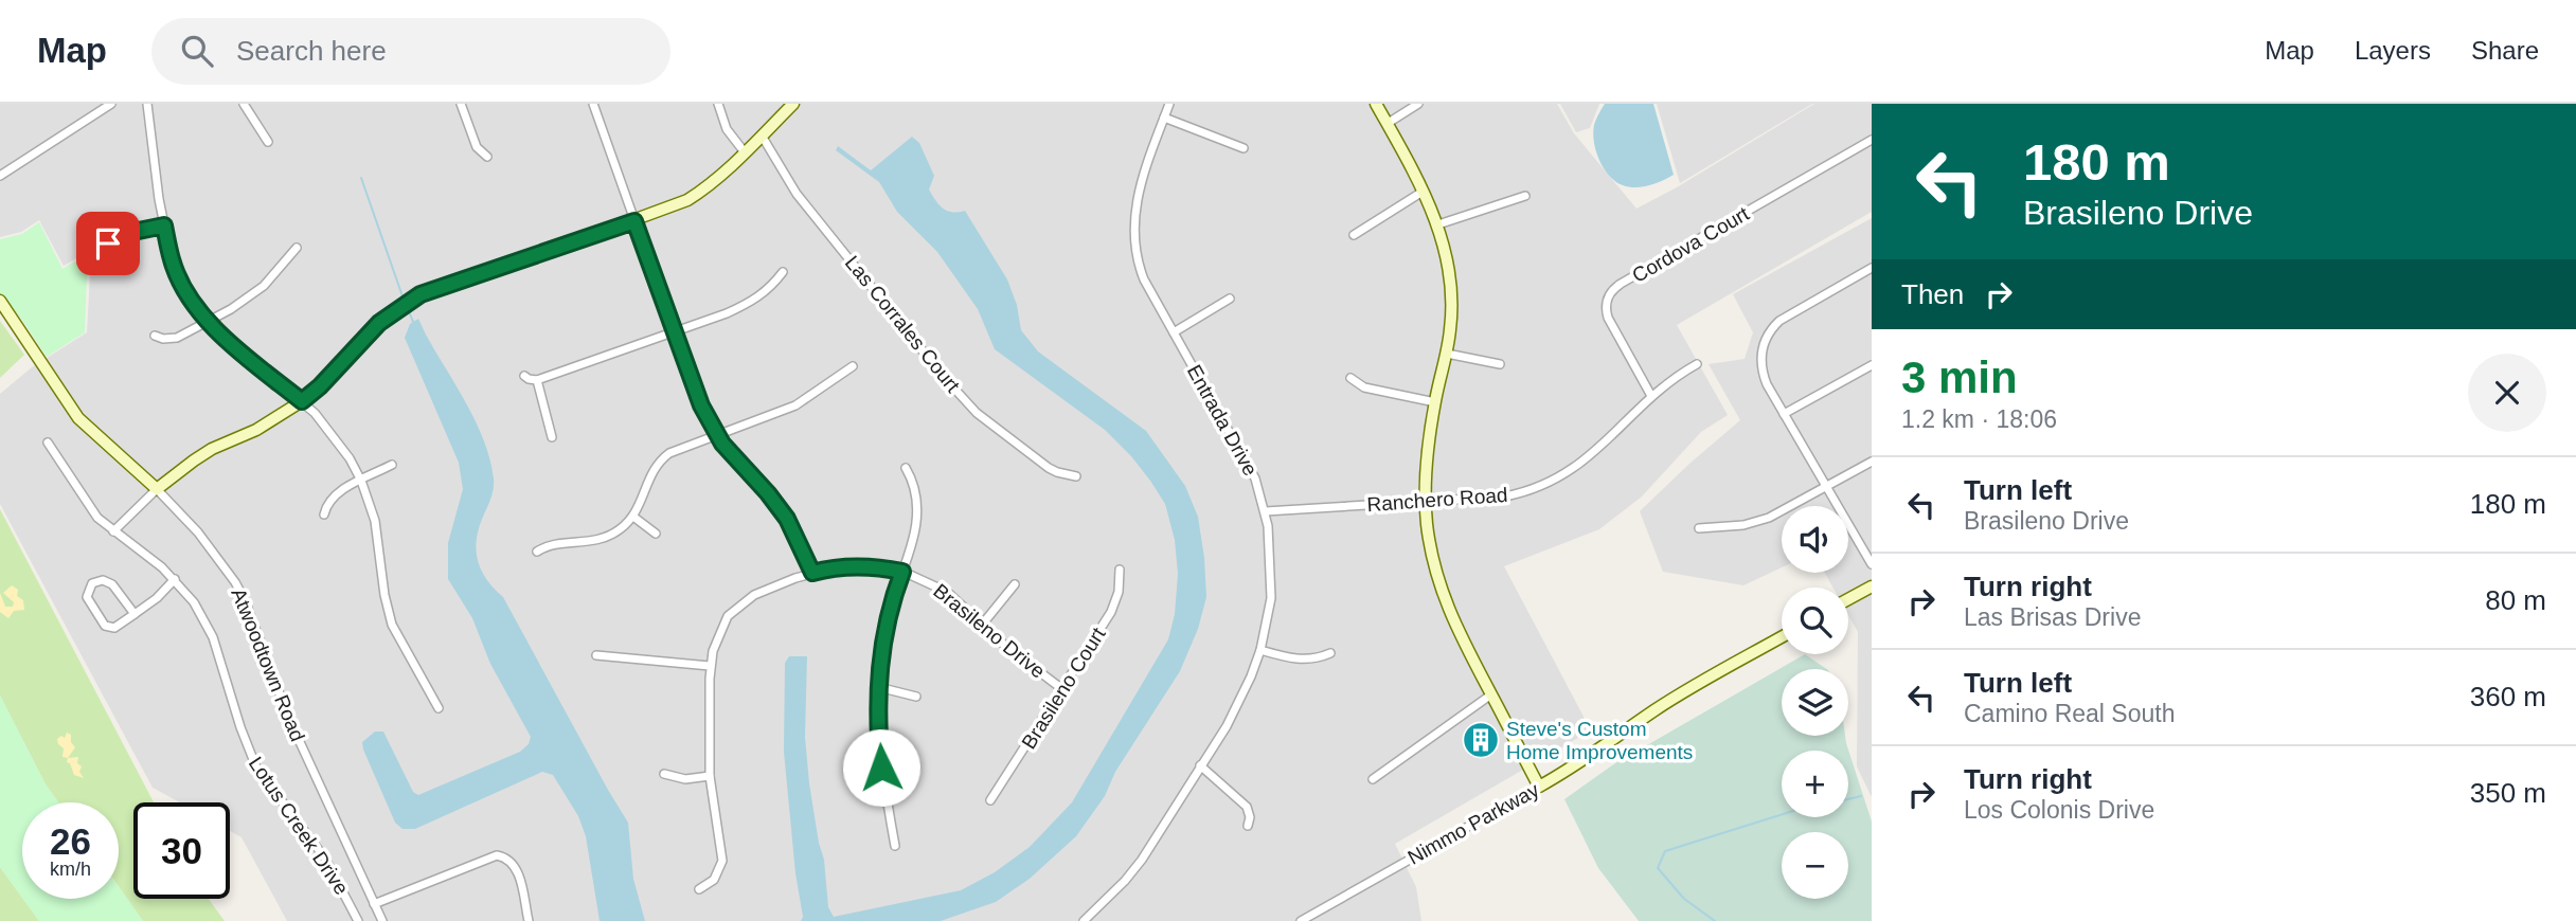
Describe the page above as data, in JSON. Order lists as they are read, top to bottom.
{
  "streets": {
    "street": [
      "Cordova Court",
      "Las Corrales Court",
      "Entrada Drive",
      "Ranchero Road",
      "Brasileno Drive",
      "Atwoodtown Road",
      "Brasileno Court",
      "Nimmo Parkway",
      "Lotus Creek Drive"
    ]
  },
  "crossings": [
    ["Cordova Court", "Ranchero Road"],
    ["Entrada Drive", "Ranchero Road"],
    ["Brasileno Drive", "Brasileno Court"]
  ],
  "places": {
    "building": ["Steve's Custom Home Improvements"]
  },
  "page": {
    "header": "Map",
    "search": "Search here",
    "nav": ["Map", "Layers", "Share"],
    "turn": ["180 m", "Brasileno Drive"],
    "then": "Then",
    "heading": ["3 min", "1.2 km · 18:06"],
    "list": [
      {
        "name": "Turn left",
        "note": "Brasileno Drive",
        "value": "180 m"
      },
      {
        "name": "Turn right",
        "note": "Las Brisas Drive",
        "value": "80 m"
      },
      {
        "name": "Turn left",
        "note": "Camino Real South",
        "value": "360 m"
      },
      {
        "name": "Turn right",
        "note": "Los Colonis Drive",
        "value": "350 m"
      }
    ],
    "map_buttons": ["+", "−"],
    "speed": "26 km/h",
    "limit": "30"
  }
}
